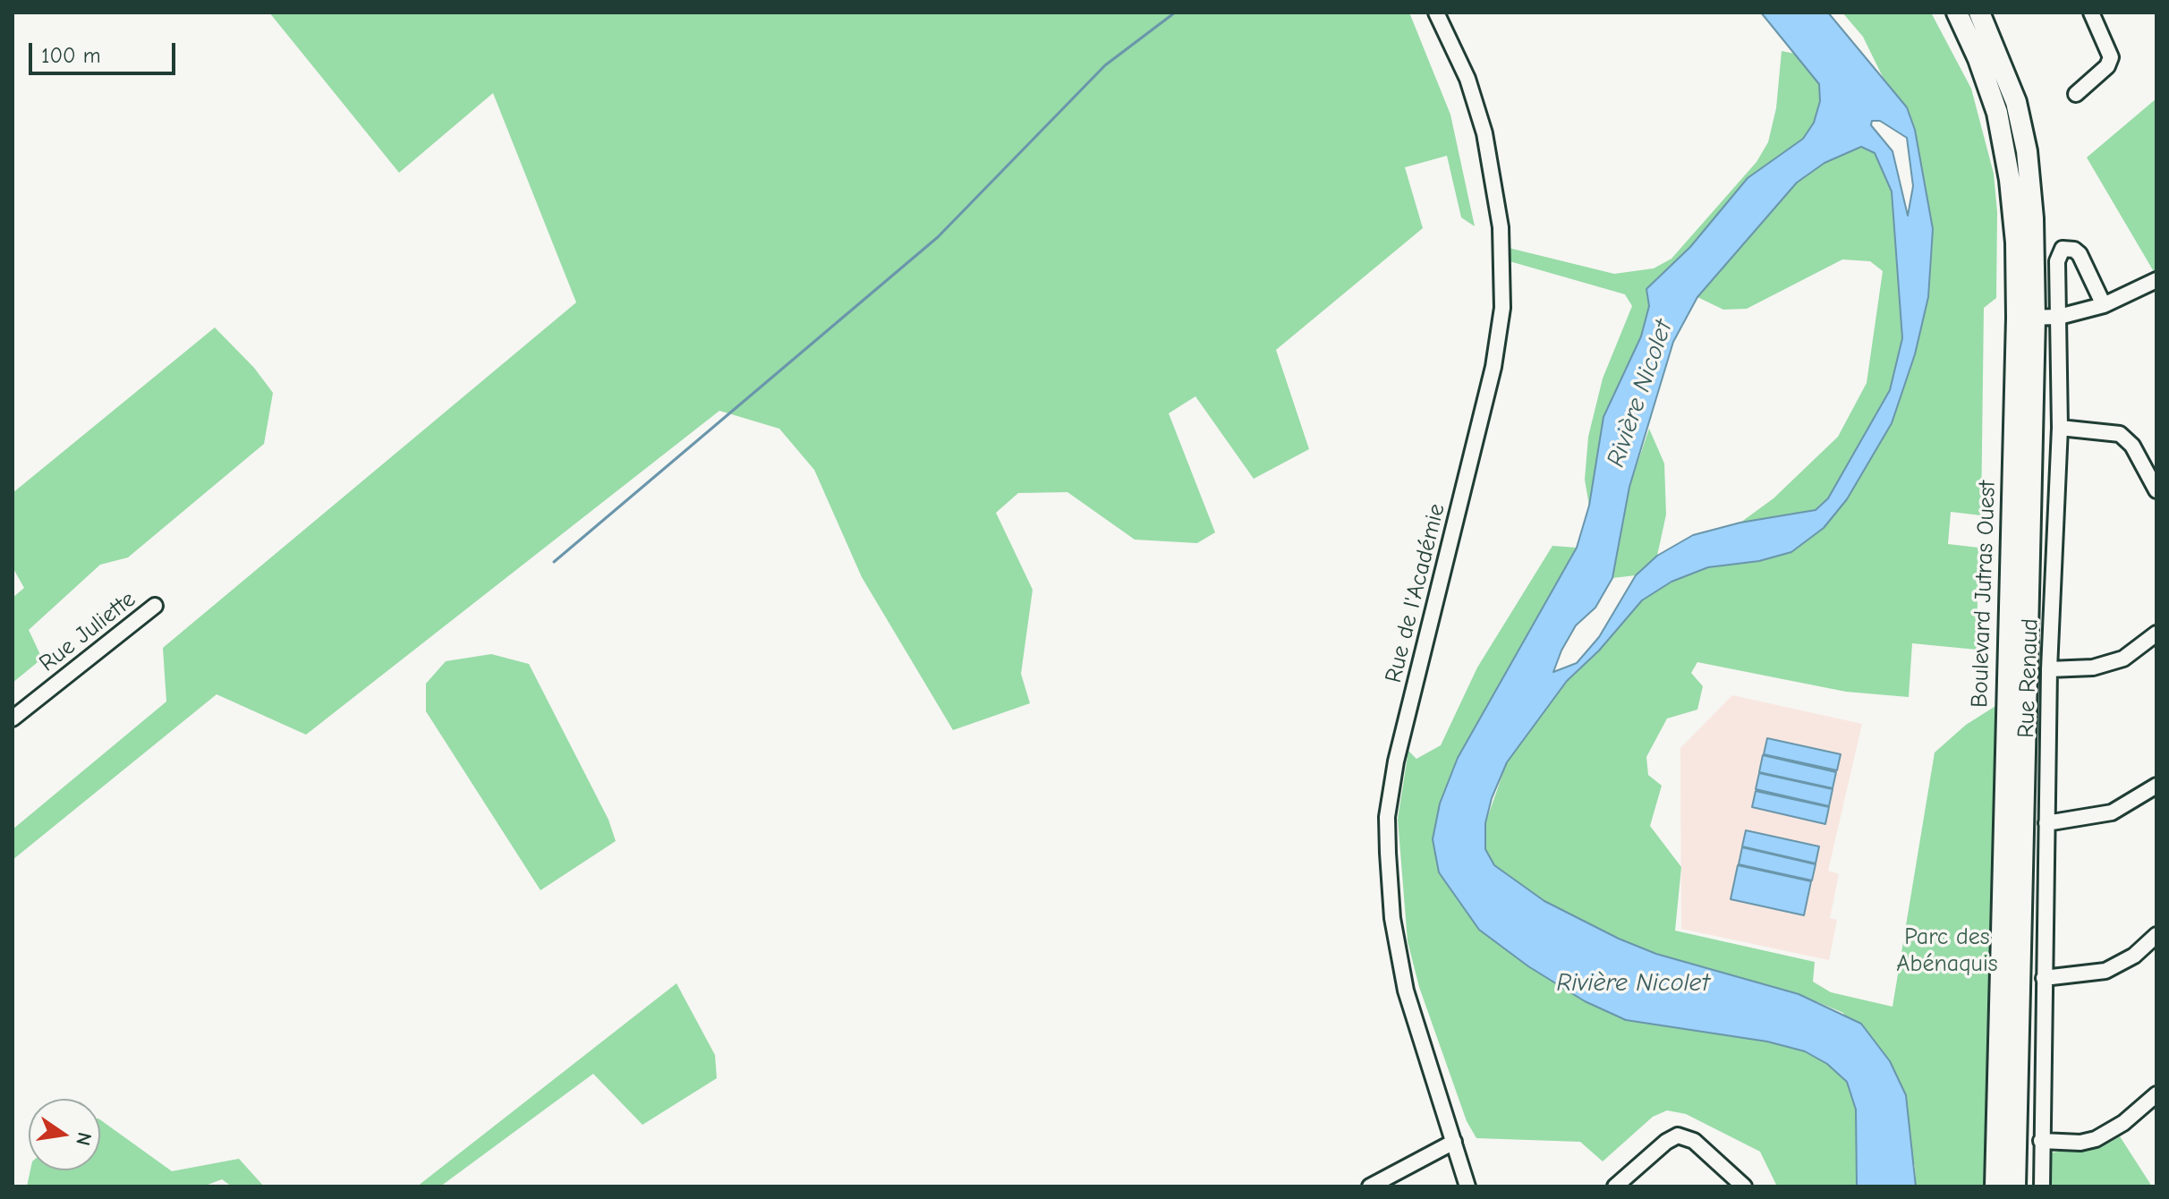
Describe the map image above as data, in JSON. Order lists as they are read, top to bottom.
{
  "streets": {
    "main road": ["Boulevard Jutras Ouest"],
    "street": ["Rue de l'Académie", "Rue Juliette", "Rue Renaud"]
  },
  "water": ["Rivière Nicolet"],
  "parks": ["Parc des Abénaquis"],
  "scale_bar": "100 m",
  "north": "right"
}
